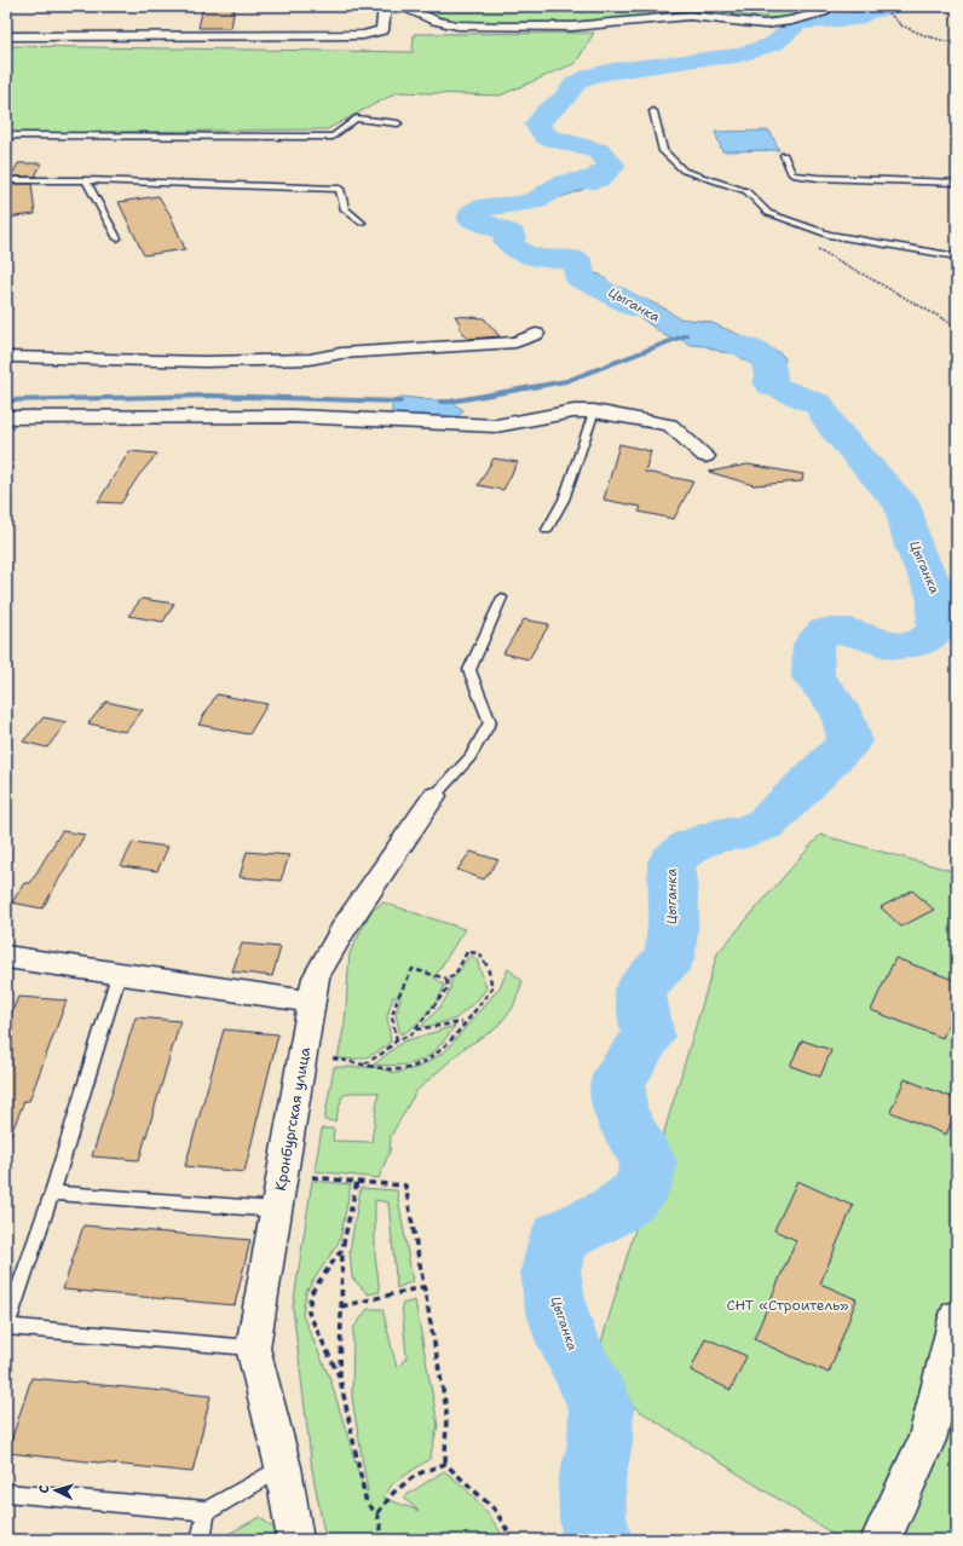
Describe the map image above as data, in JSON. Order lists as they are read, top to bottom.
{
  "streets": {
    "street": ["Кронбургская улица"]
  },
  "water": ["Цыганка"],
  "parks": ["СНТ «Строитель»"],
  "north": "left"
}
